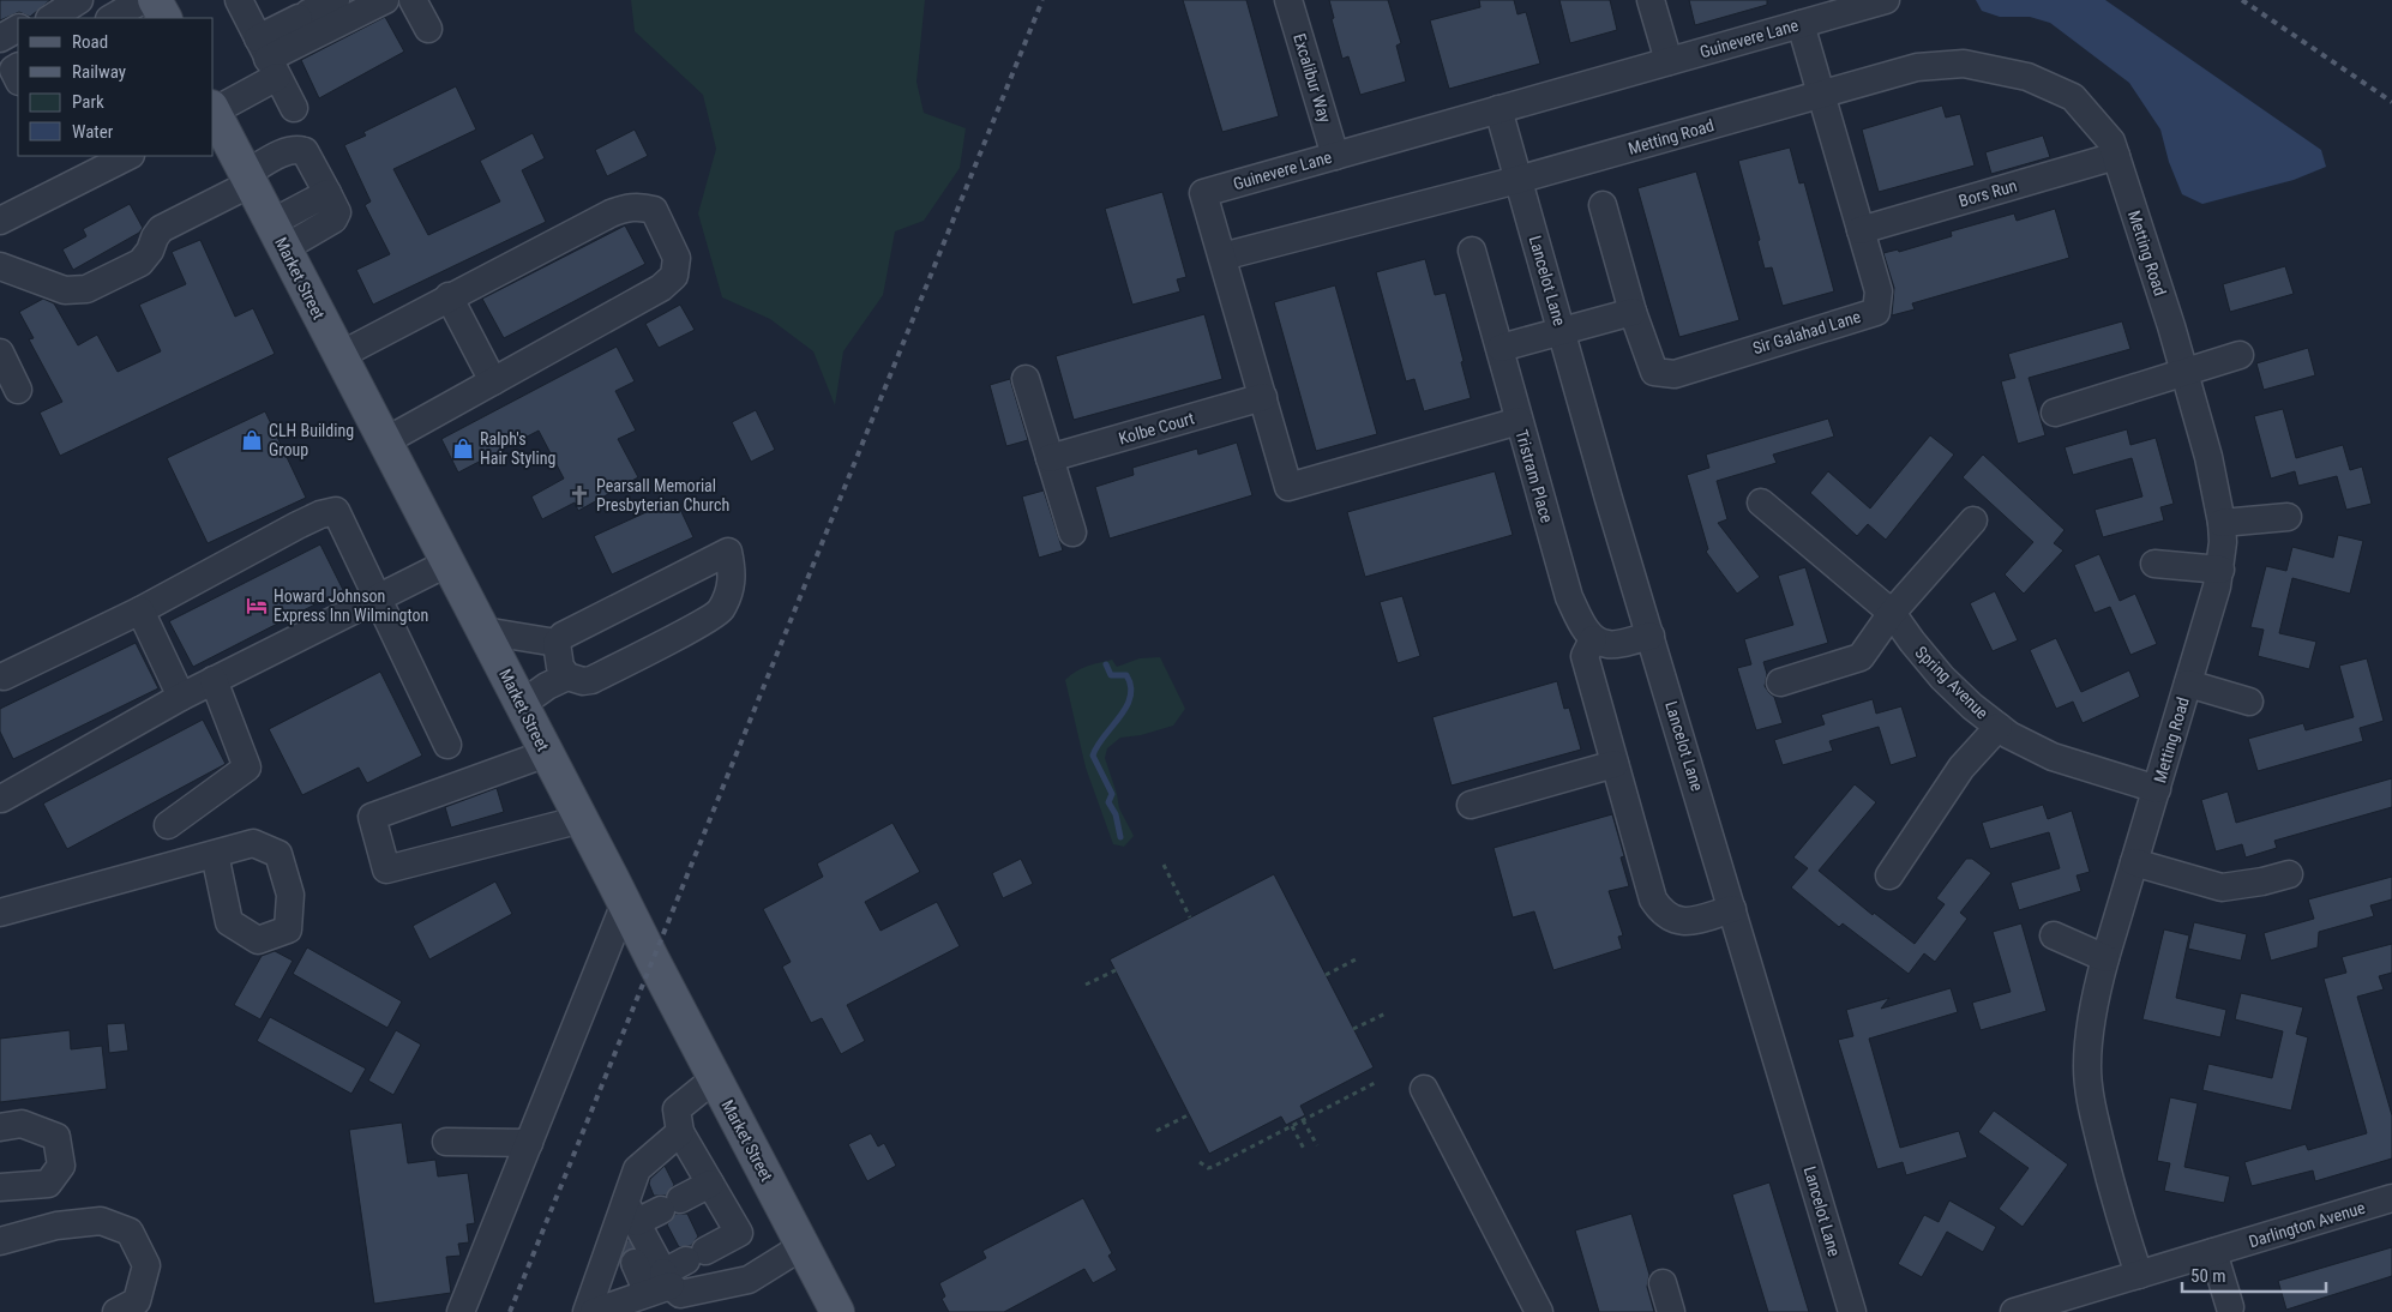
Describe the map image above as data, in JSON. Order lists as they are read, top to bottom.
{
  "streets": {
    "main road": ["Market Street"],
    "street": [
      "Guinevere Lane",
      "Excalibur Way",
      "Metting Road",
      "Bors Run",
      "Lancelot Lane",
      "Sir Galahad Lane",
      "Kolbe Court",
      "Tristram Place",
      "Spring Avenue",
      "Darlington Avenue"
    ]
  },
  "crossings": [
    ["Guinevere Lane", "Excalibur Way"],
    ["Guinevere Lane", "Metting Road"],
    ["Guinevere Lane", "Lancelot Lane"],
    ["Guinevere Lane", "Sir Galahad Lane"],
    ["Guinevere Lane", "Kolbe Court"],
    ["Guinevere Lane", "Tristram Place"],
    ["Metting Road", "Bors Run"],
    ["Metting Road", "Lancelot Lane"],
    ["Metting Road", "Sir Galahad Lane"],
    ["Metting Road", "Spring Avenue"],
    ["Metting Road", "Darlington Avenue"],
    ["Bors Run", "Sir Galahad Lane"]
  ],
  "places": {
    "shop": ["CLH Building Group", "Ralph's Hair Styling"],
    "church": ["Pearsall Memorial Presbyterian Church"],
    "hotel": ["Howard Johnson Express Inn Wilmington"]
  },
  "legend": [
    "Road",
    "Railway",
    "Park",
    "Water"
  ],
  "scale_bar": "50 m"
}
